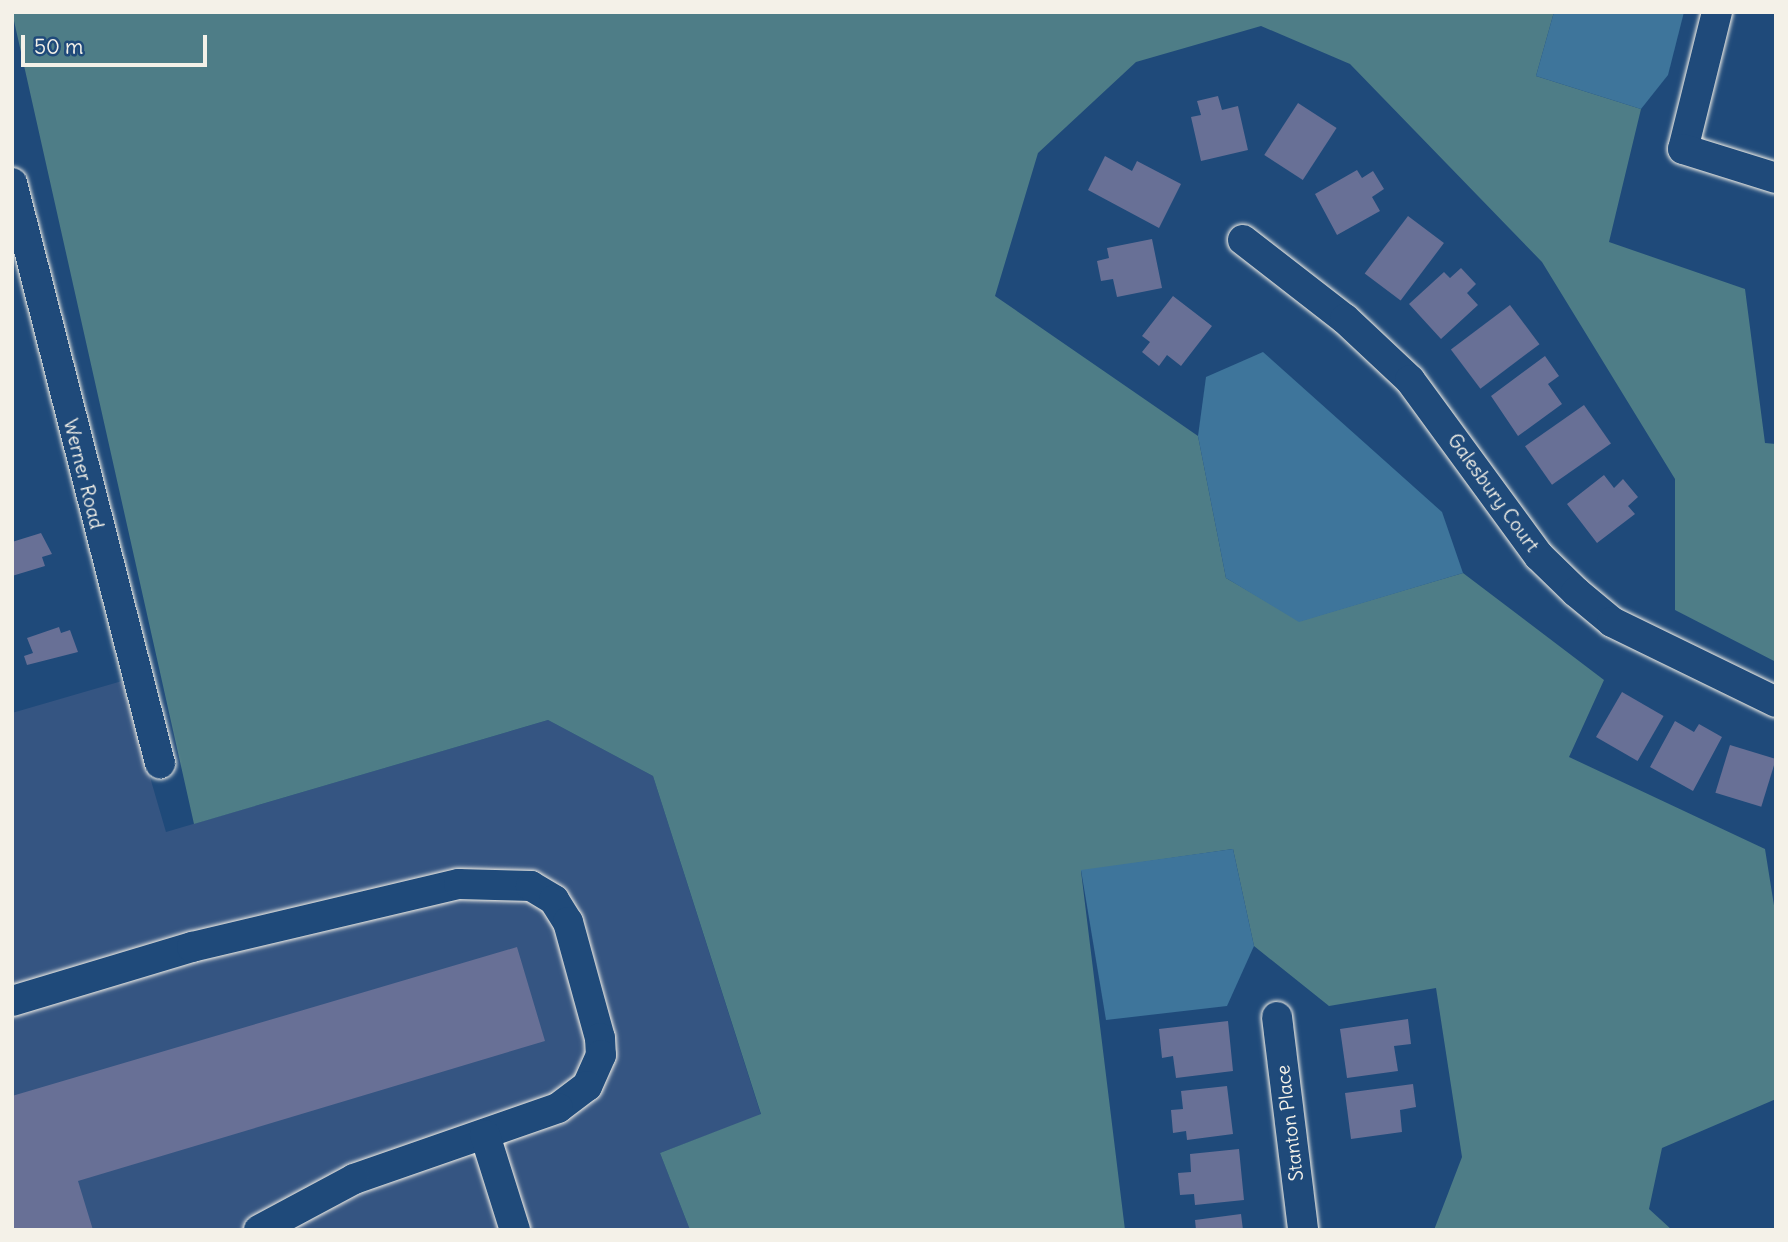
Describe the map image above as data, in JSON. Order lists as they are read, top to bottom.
{
  "streets": {
    "street": ["Werner Road", "Galesbury Court", "Stanton Place"]
  },
  "scale_bar": "50 m"
}
